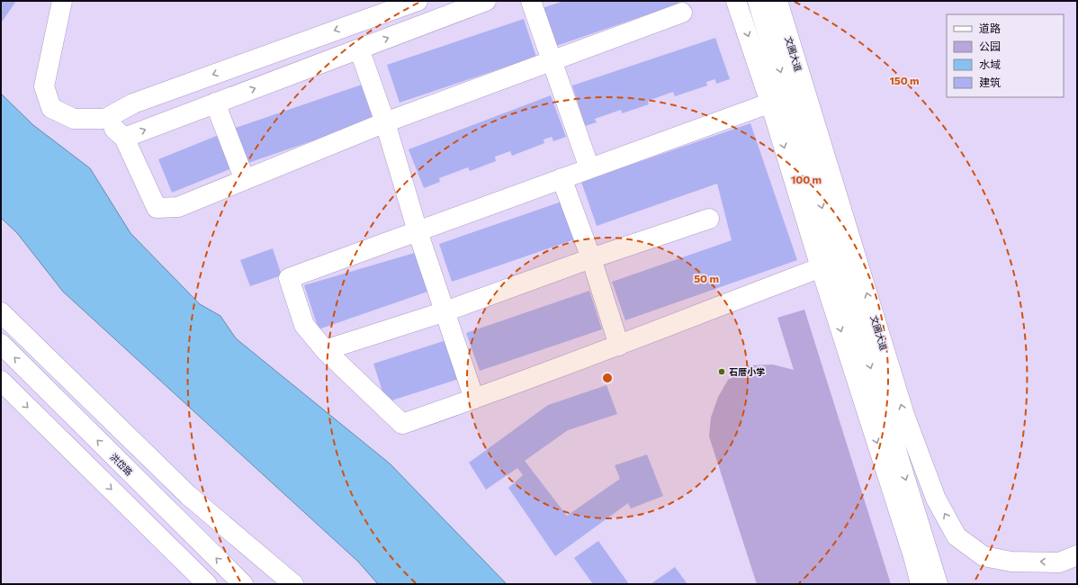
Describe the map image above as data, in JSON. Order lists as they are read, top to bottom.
{
  "streets": {
    "street": ["文圃大道", "洪岱路"]
  },
  "places": ["石厝小学"],
  "legend": [
    "道路",
    "公园",
    "水域",
    "建筑"
  ],
  "rings": ["150 m", "100 m", "50 m"]
}
